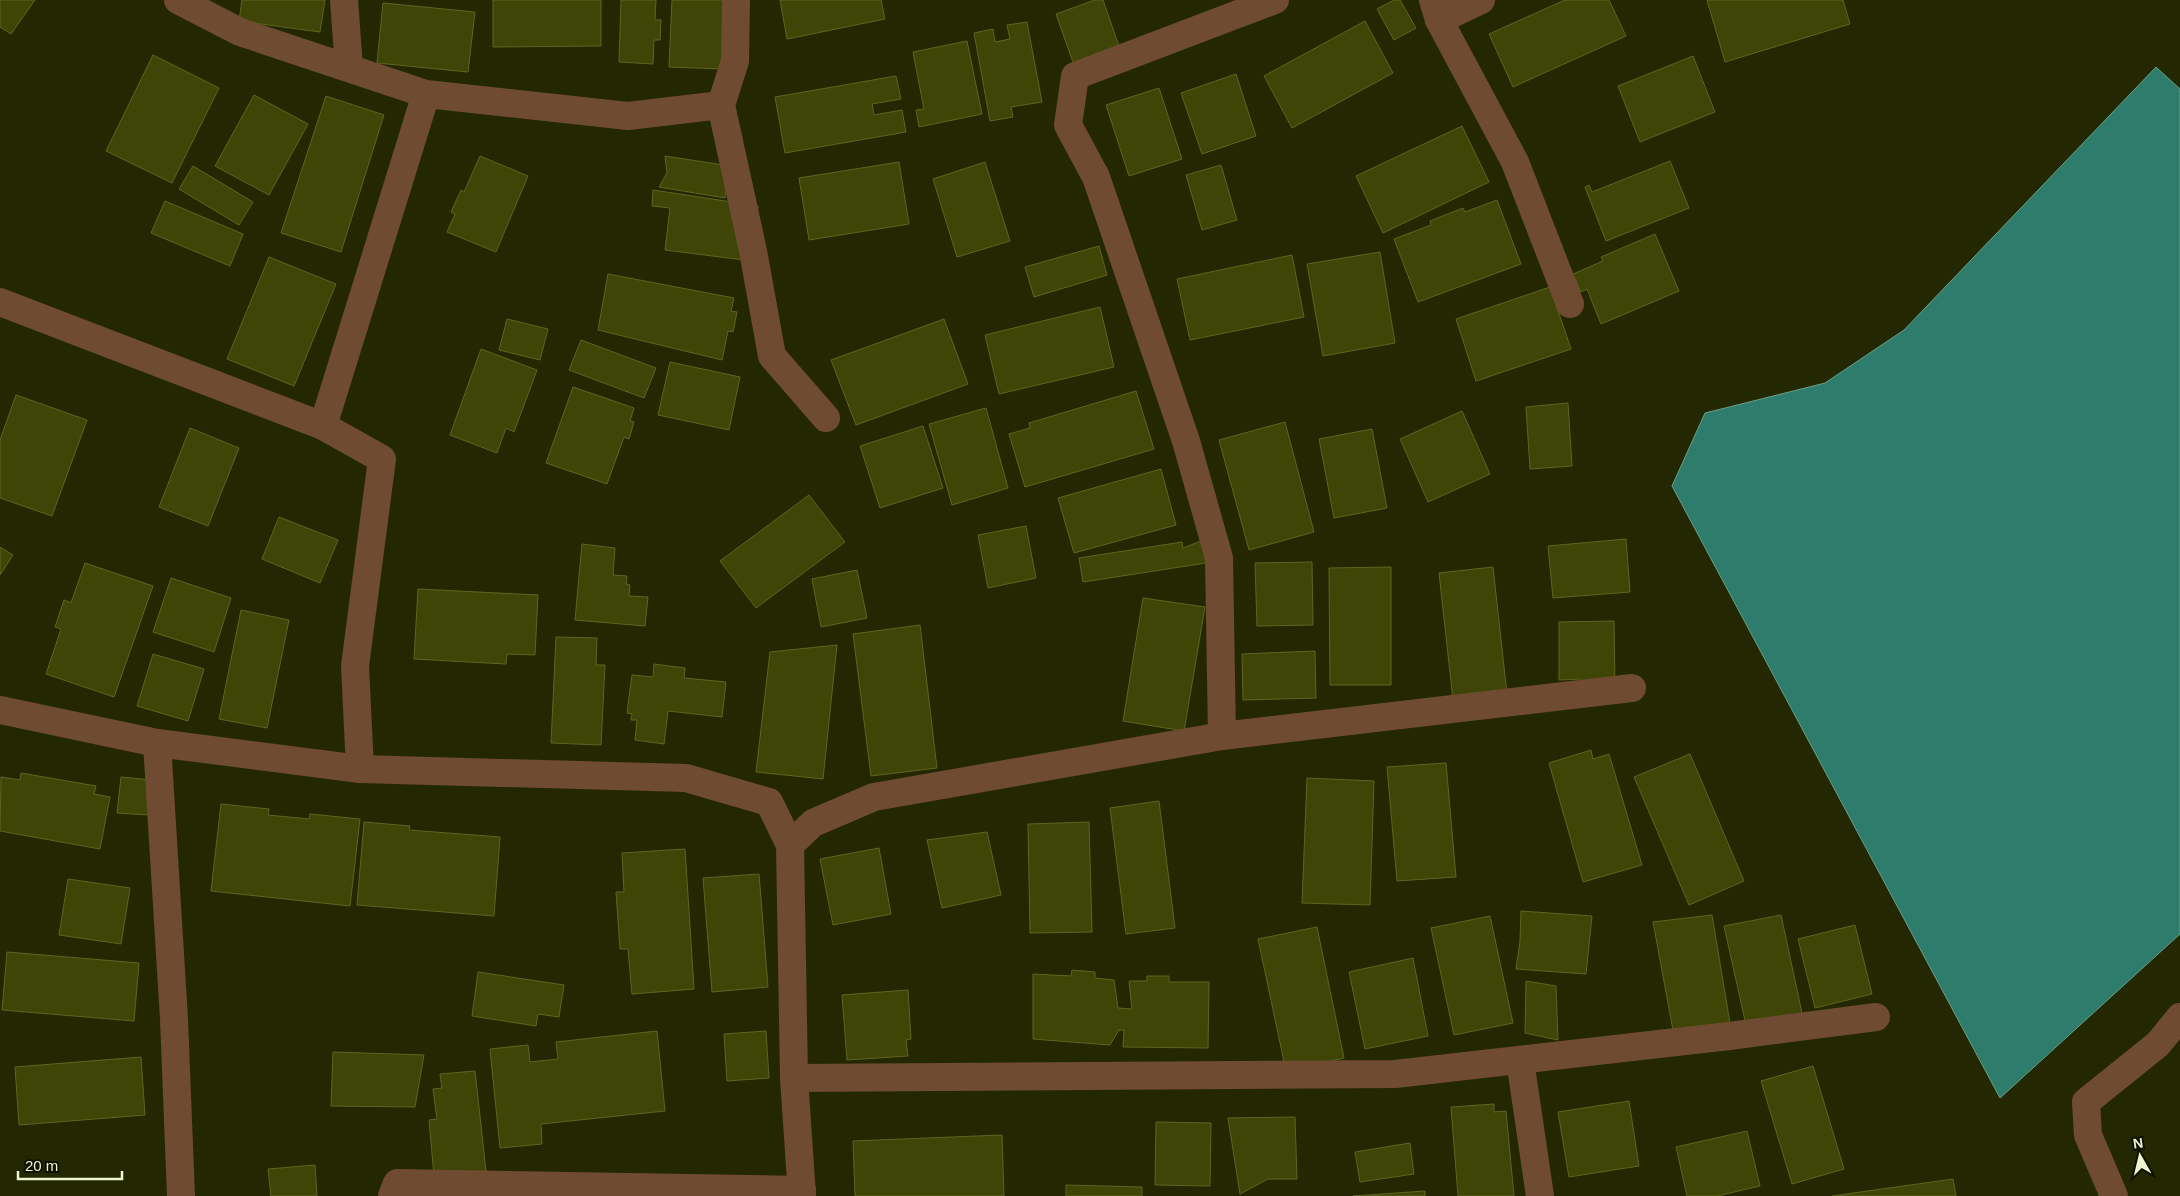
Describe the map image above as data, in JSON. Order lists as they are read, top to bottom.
{
  "scale_bar": "20 m",
  "north": "top"
}
